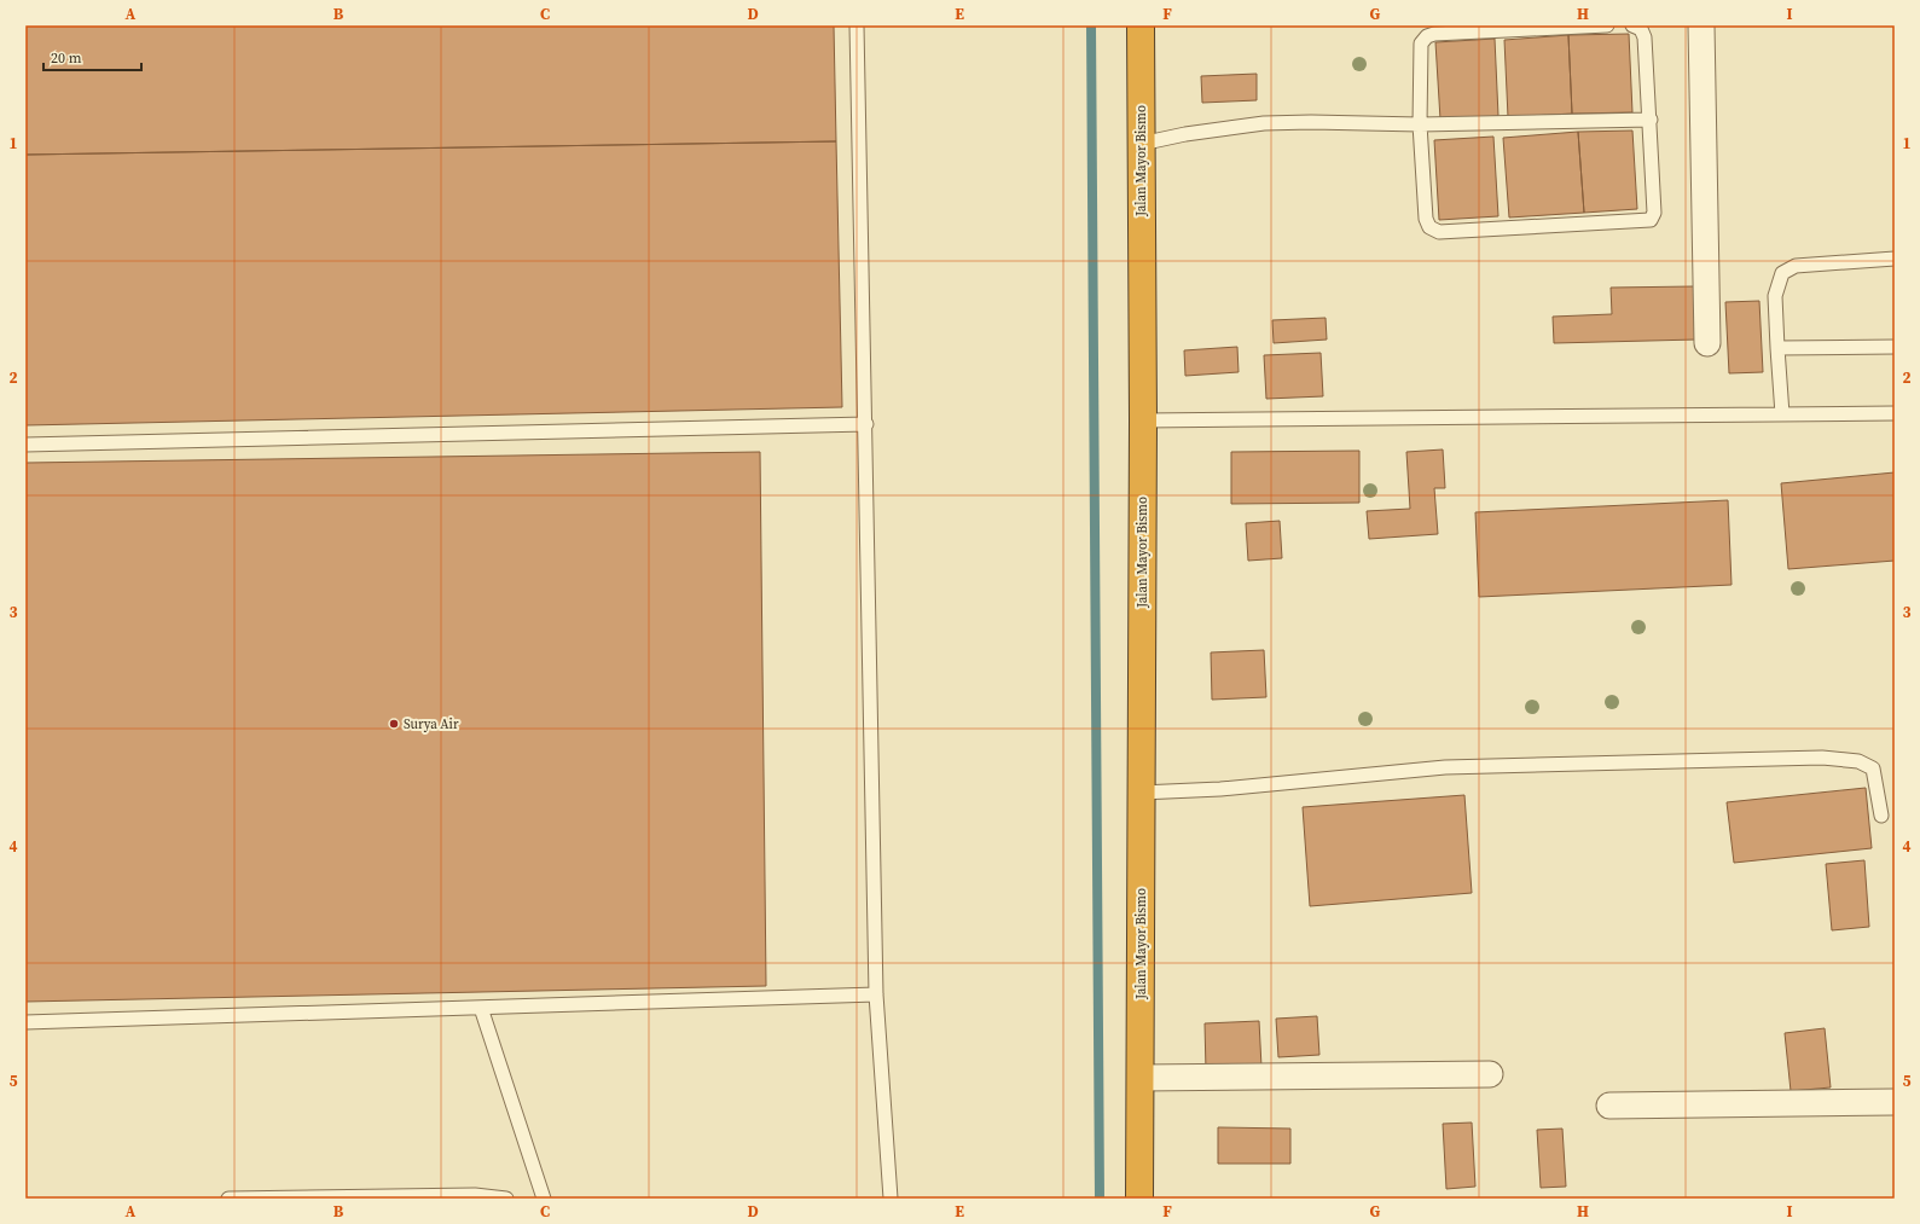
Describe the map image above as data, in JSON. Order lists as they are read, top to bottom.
{
  "streets": {
    "highway": ["Jalan Mayor Bismo"]
  },
  "places": ["Surya Air"],
  "scale_bar": "20 m",
  "grid": {
    "columns": [
      "A",
      "B",
      "C",
      "D",
      "E",
      "F",
      "G",
      "H",
      "I"
    ],
    "rows": [
      "1",
      "2",
      "3",
      "4",
      "5"
    ]
  }
}
